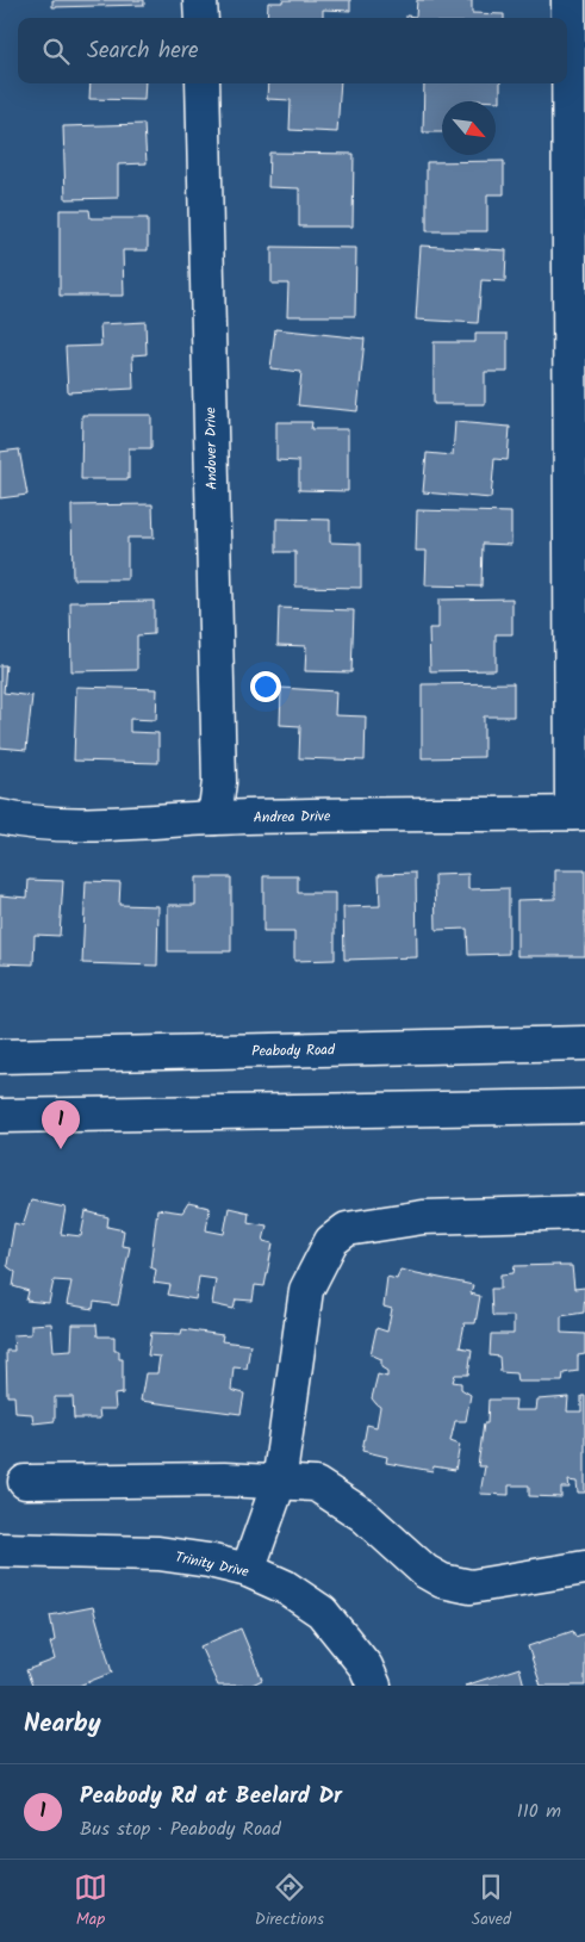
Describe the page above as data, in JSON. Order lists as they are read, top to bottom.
{
  "streets": {
    "street": [
      "Andover Drive",
      "Andrea Drive",
      "Peabody Road",
      "Trinity Drive"
    ]
  },
  "crossings": [
    ["Andover Drive", "Andrea Drive"]
  ],
  "north": "bottom right",
  "page": {
    "search": "Search here",
    "pins": "1",
    "heading": "Nearby",
    "list": [
      {
        "mark": "1",
        "name": "Peabody Rd at Beelard Dr",
        "note": "Bus stop · Peabody Road",
        "value": "110 m"
      }
    ],
    "nav": ["Map", "Directions", "Saved"]
  }
}
